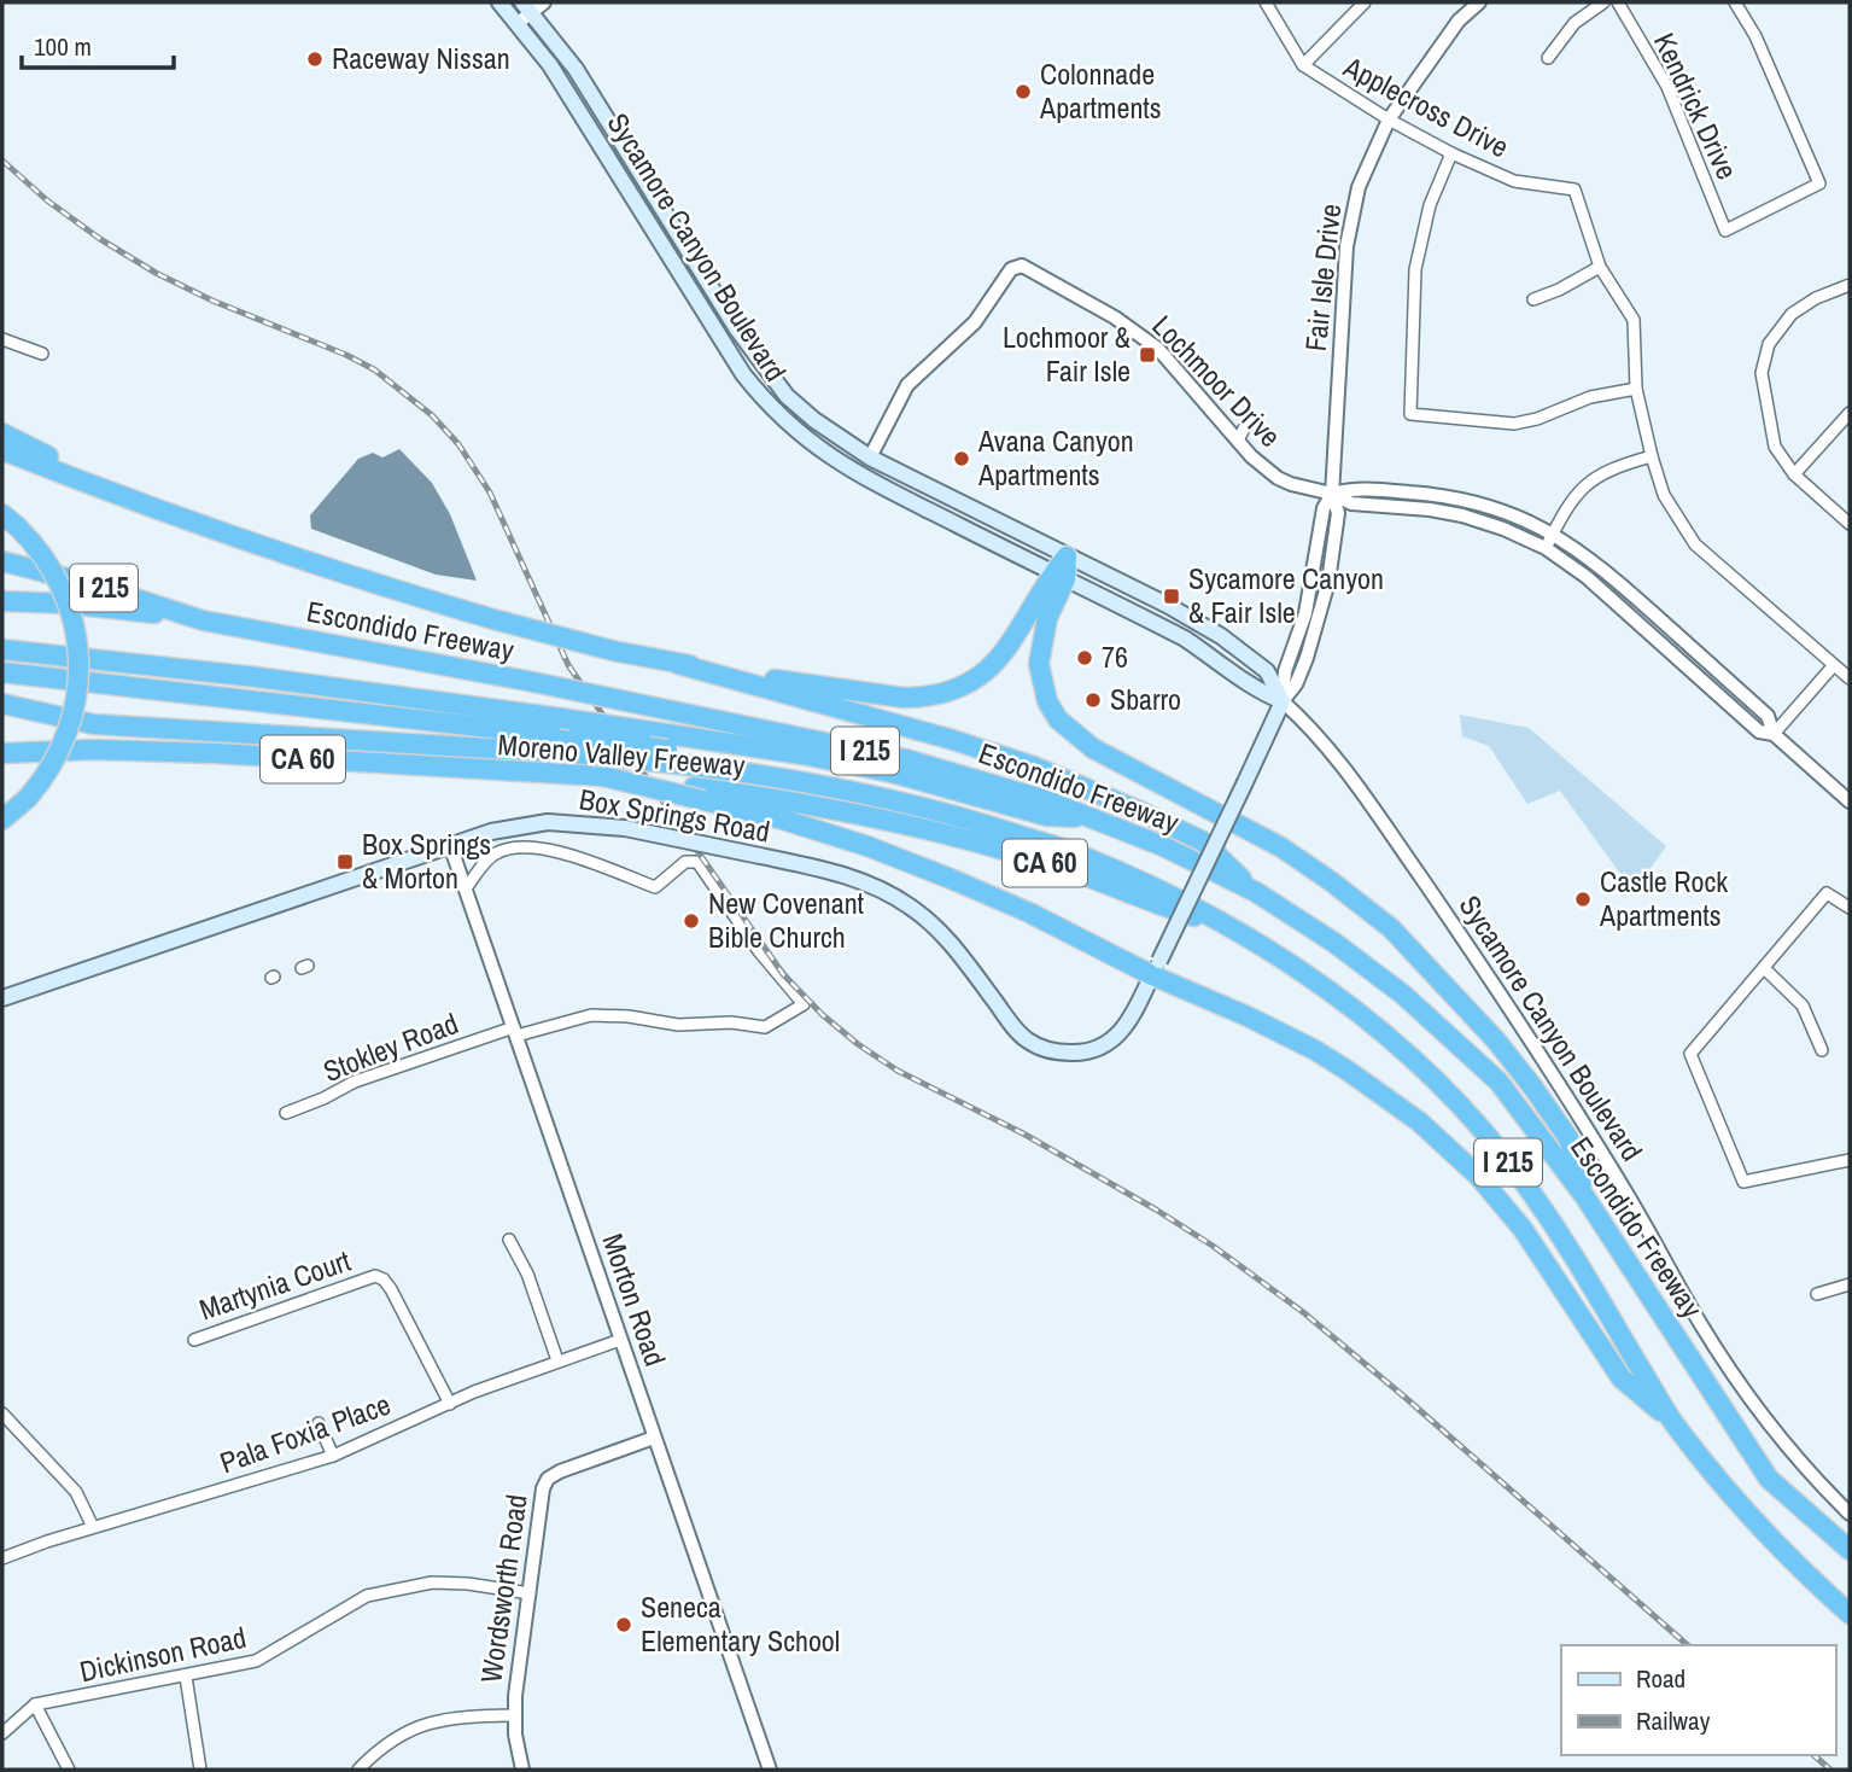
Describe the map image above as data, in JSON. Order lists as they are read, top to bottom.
{
  "streets": {
    "highway": [
      "I 215",
      "Escondido Freeway",
      "Moreno Valley Freeway",
      "CA 60"
    ],
    "main road": ["Sycamore Canyon Boulevard", "Fair Isle Drive", "Box Springs Road"],
    "street": [
      "Kendrick Drive",
      "Applecross Drive",
      "Lochmoor Drive",
      "Stokley Road",
      "Martynia Court",
      "Morton Road",
      "Pala Foxia Place",
      "Wordsworth Road",
      "Dickinson Road"
    ]
  },
  "crossings": [
    ["Applecross Drive", "Fair Isle Drive"],
    ["Sycamore Canyon Boulevard", "Fair Isle Drive"],
    ["Sycamore Canyon Boulevard", "Lochmoor Drive"],
    ["Fair Isle Drive", "Lochmoor Drive"],
    ["Fair Isle Drive", "Box Springs Road"],
    ["Escondido Freeway", "Moreno Valley Freeway"],
    ["Box Springs Road", "Morton Road"],
    ["Stokley Road", "Morton Road"],
    ["Martynia Court", "Pala Foxia Place"],
    ["Morton Road", "Pala Foxia Place"],
    ["Morton Road", "Wordsworth Road"],
    ["Wordsworth Road", "Dickinson Road"]
  ],
  "places": {
    "other": [
      "Raceway Nissan",
      "Colonnade Apartments",
      "Avana Canyon Apartments",
      "76",
      "Sbarro",
      "Castle Rock Apartments",
      "New Covenant Bible Church",
      "Seneca Elementary School"
    ],
    "transit": ["Lochmoor & Fair Isle", "Sycamore Canyon & Fair Isle", "Box Springs & Morton"]
  },
  "legend": ["Road", "Railway"],
  "scale_bar": "100 m"
}
